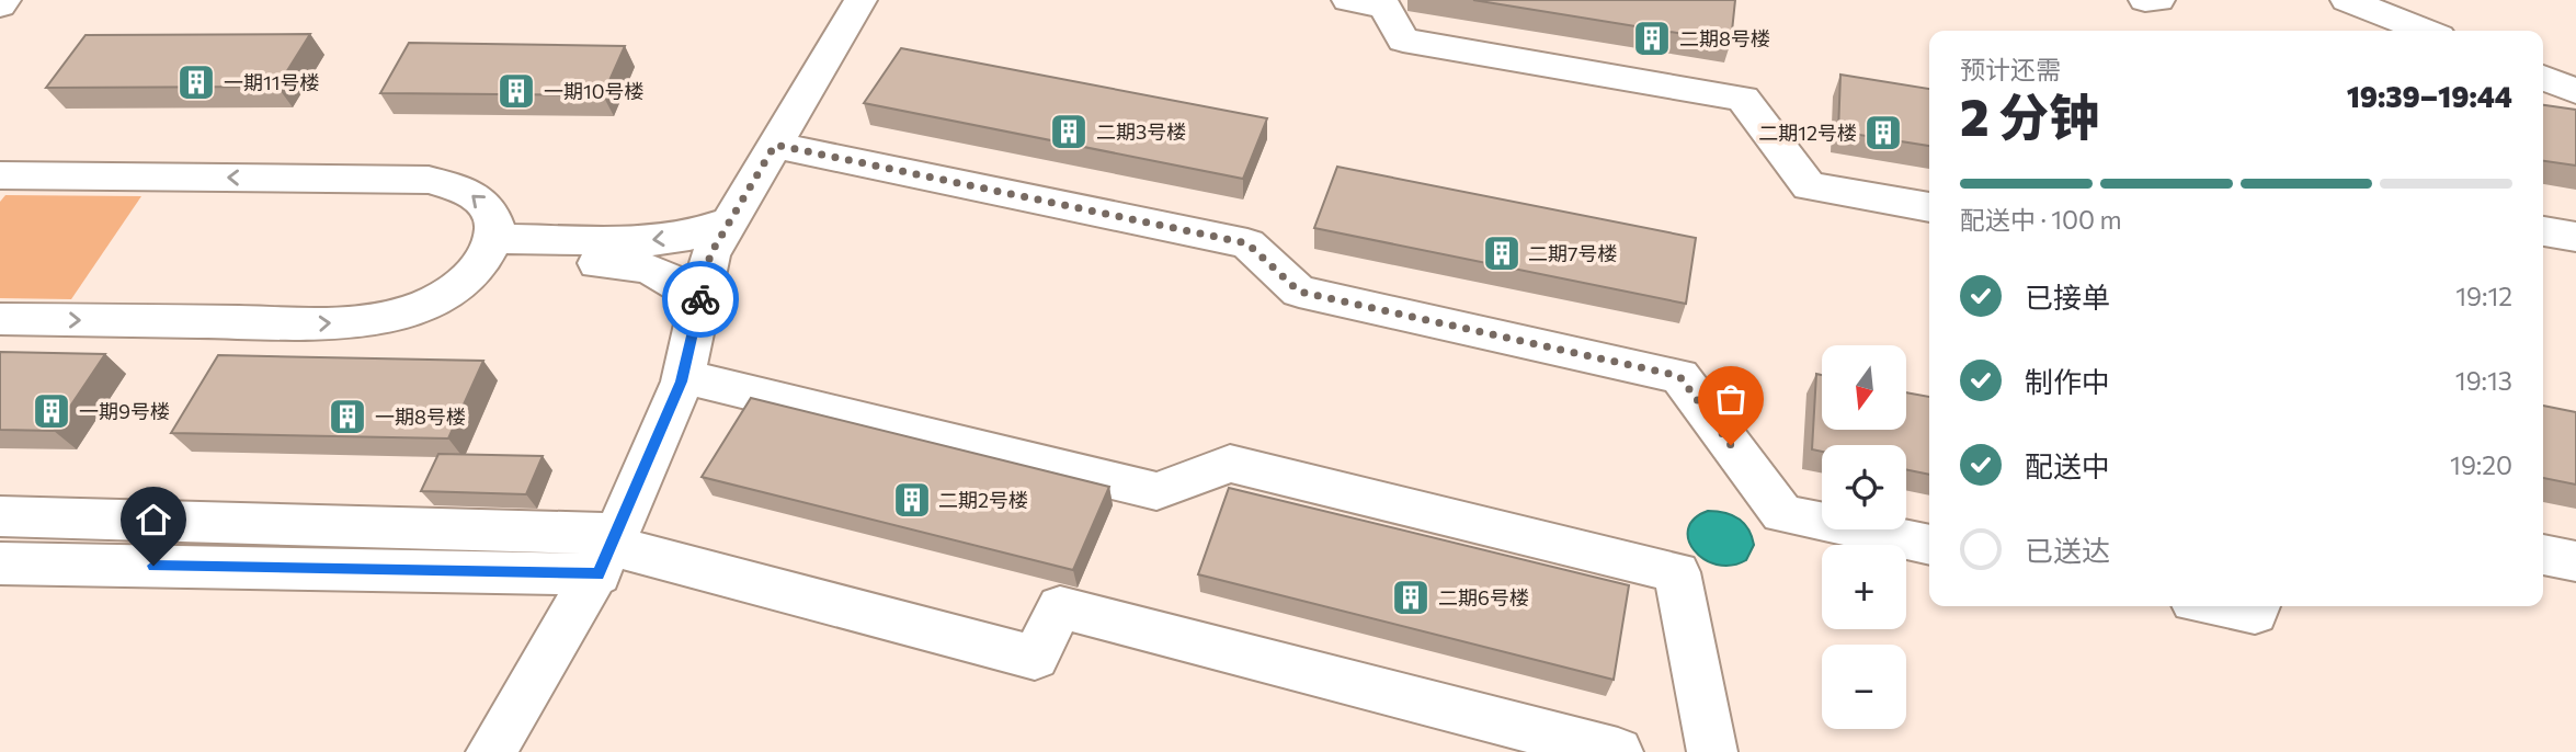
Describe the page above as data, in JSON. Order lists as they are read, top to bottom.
{
  "places": {
    "building": [
      "二期8号楼",
      "一期11号楼",
      "一期10号楼",
      "二期3号楼",
      "二期12号楼",
      "二期7号楼",
      "一期9号楼",
      "一期8号楼",
      "二期2号楼",
      "二期6号楼"
    ]
  },
  "north": "bottom",
  "page": {
    "heading": ["2 分钟", "预计还需", "19:39–19:44"],
    "bar": "配送中 · 100 m",
    "list": [
      ["已接单", "19:12"],
      ["制作中", "19:13"],
      ["配送中", "19:20"],
      "已送达"
    ],
    "map_buttons": ["+", "−"]
  }
}
